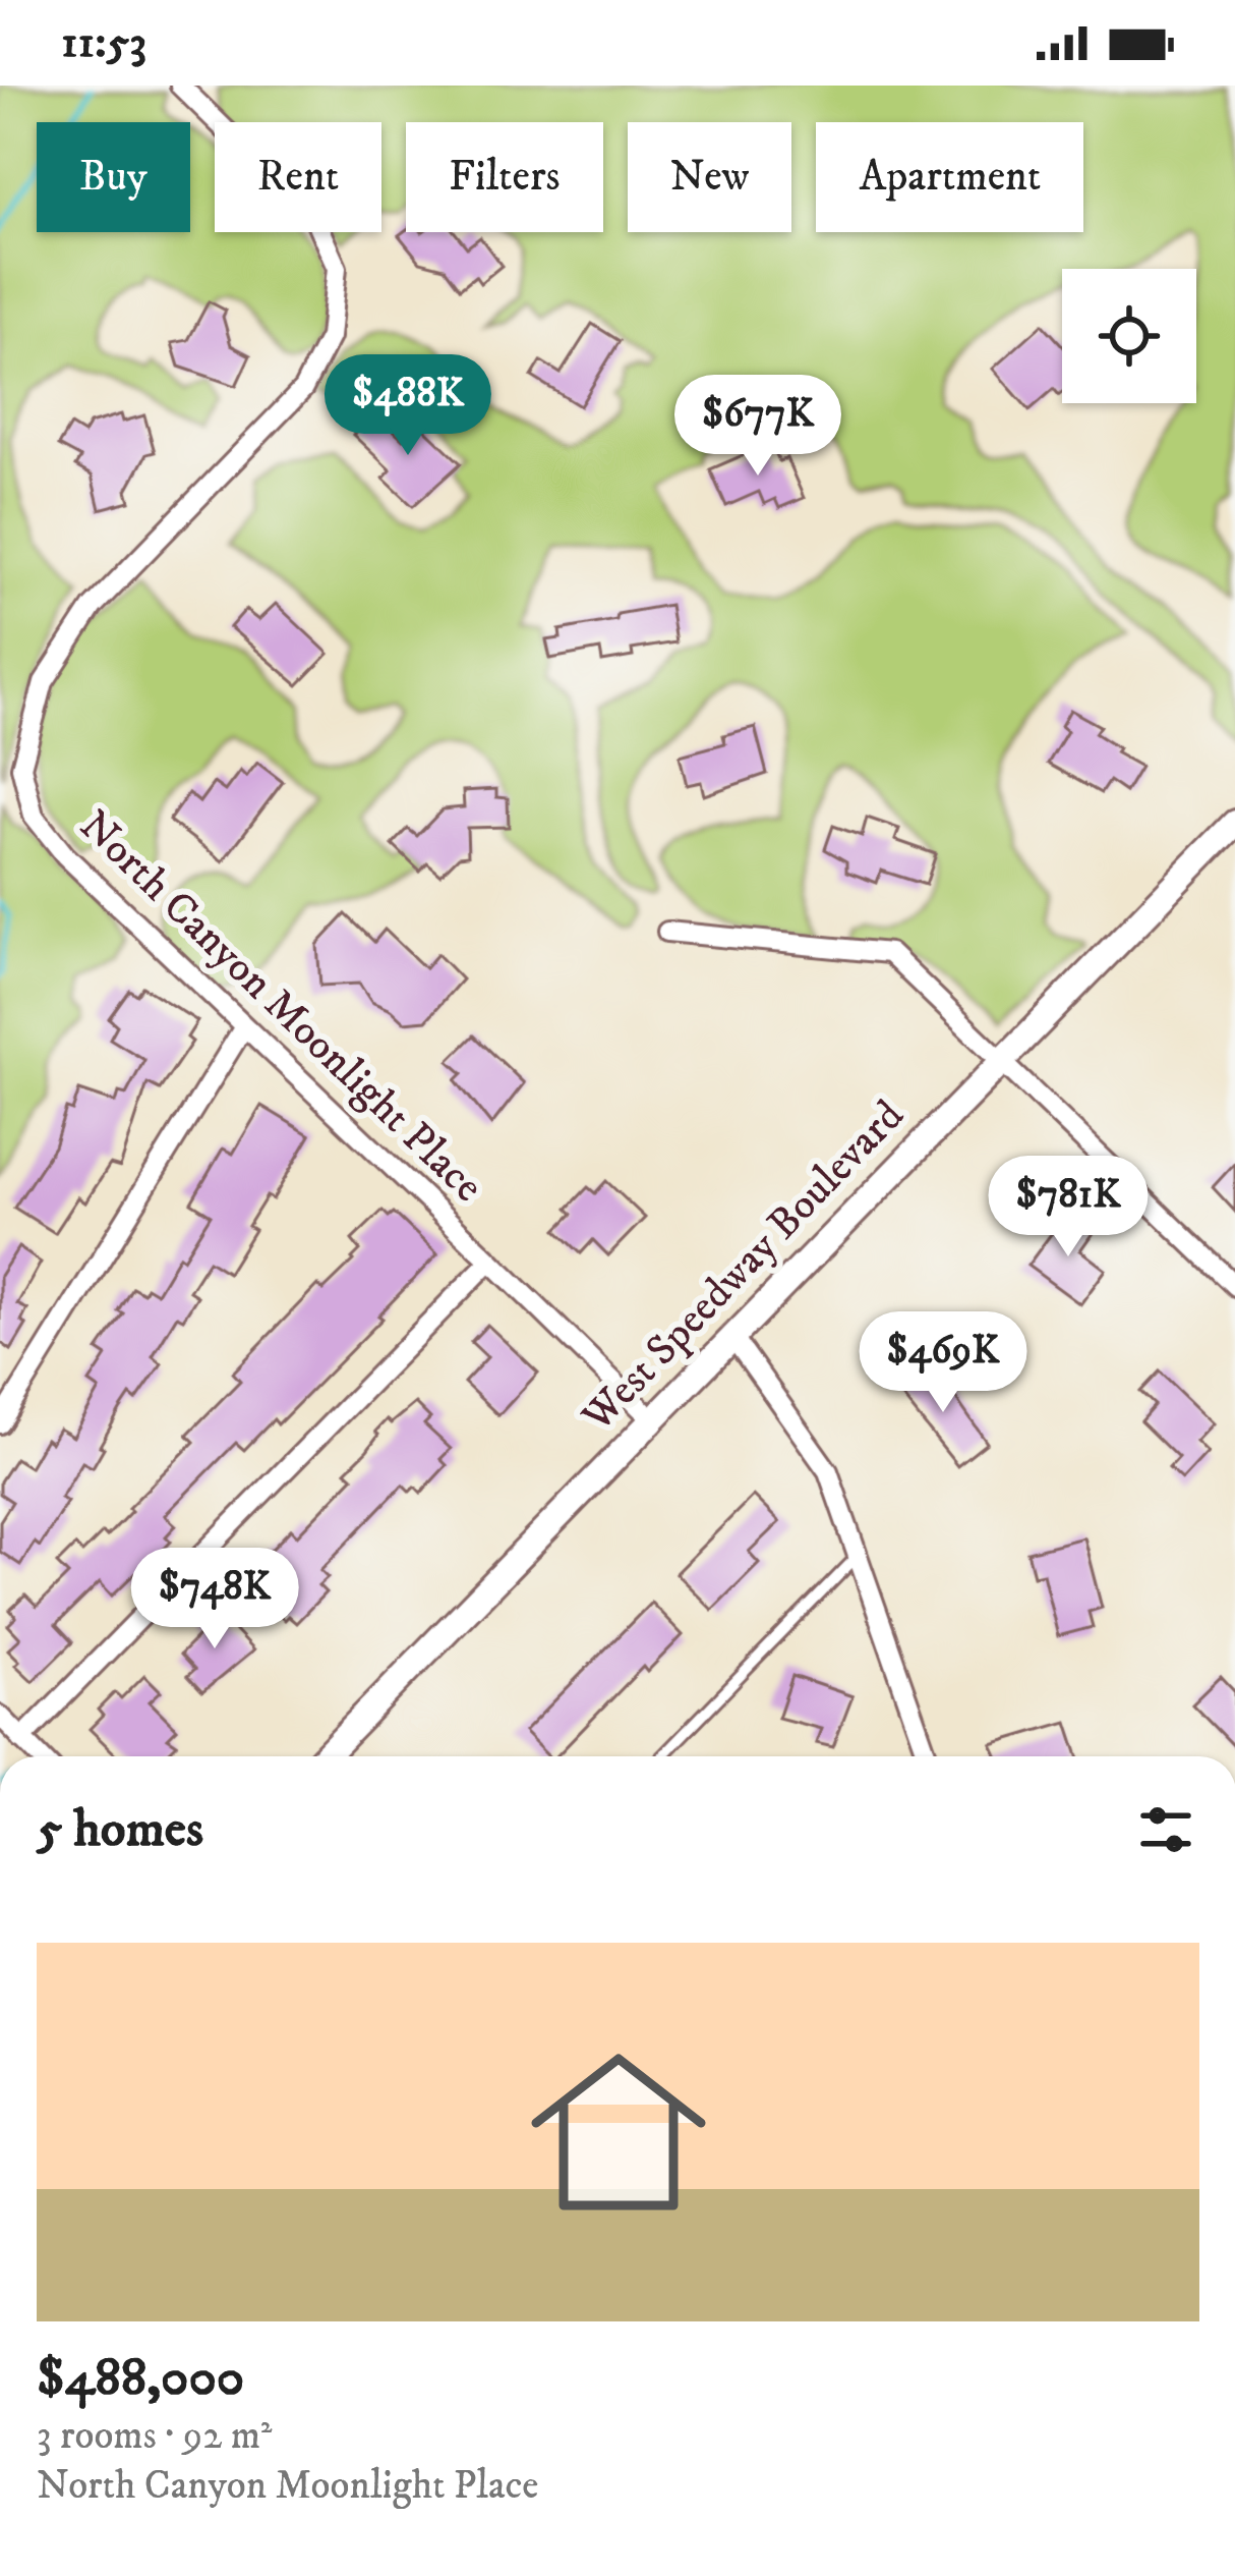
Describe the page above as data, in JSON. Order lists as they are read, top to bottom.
{
  "streets": {
    "main road": ["West Speedway Boulevard"],
    "street": ["North Canyon Moonlight Place"]
  },
  "crossings": [
    ["North Canyon Moonlight Place", "West Speedway Boulevard"]
  ],
  "page": {
    "status": "11:53",
    "chip": [
      "Buy",
      "Rent",
      "Filters",
      "New",
      "Apartment"
    ],
    "price": [
      "$488K",
      "$677K",
      "$781K",
      "$469K",
      "$748K"
    ],
    "heading": "5 homes",
    "list": [
      {
        "name": "$488,000",
        "note": "3 rooms · 92 m² · North Canyon Moonlight Place"
      }
    ]
  }
}
